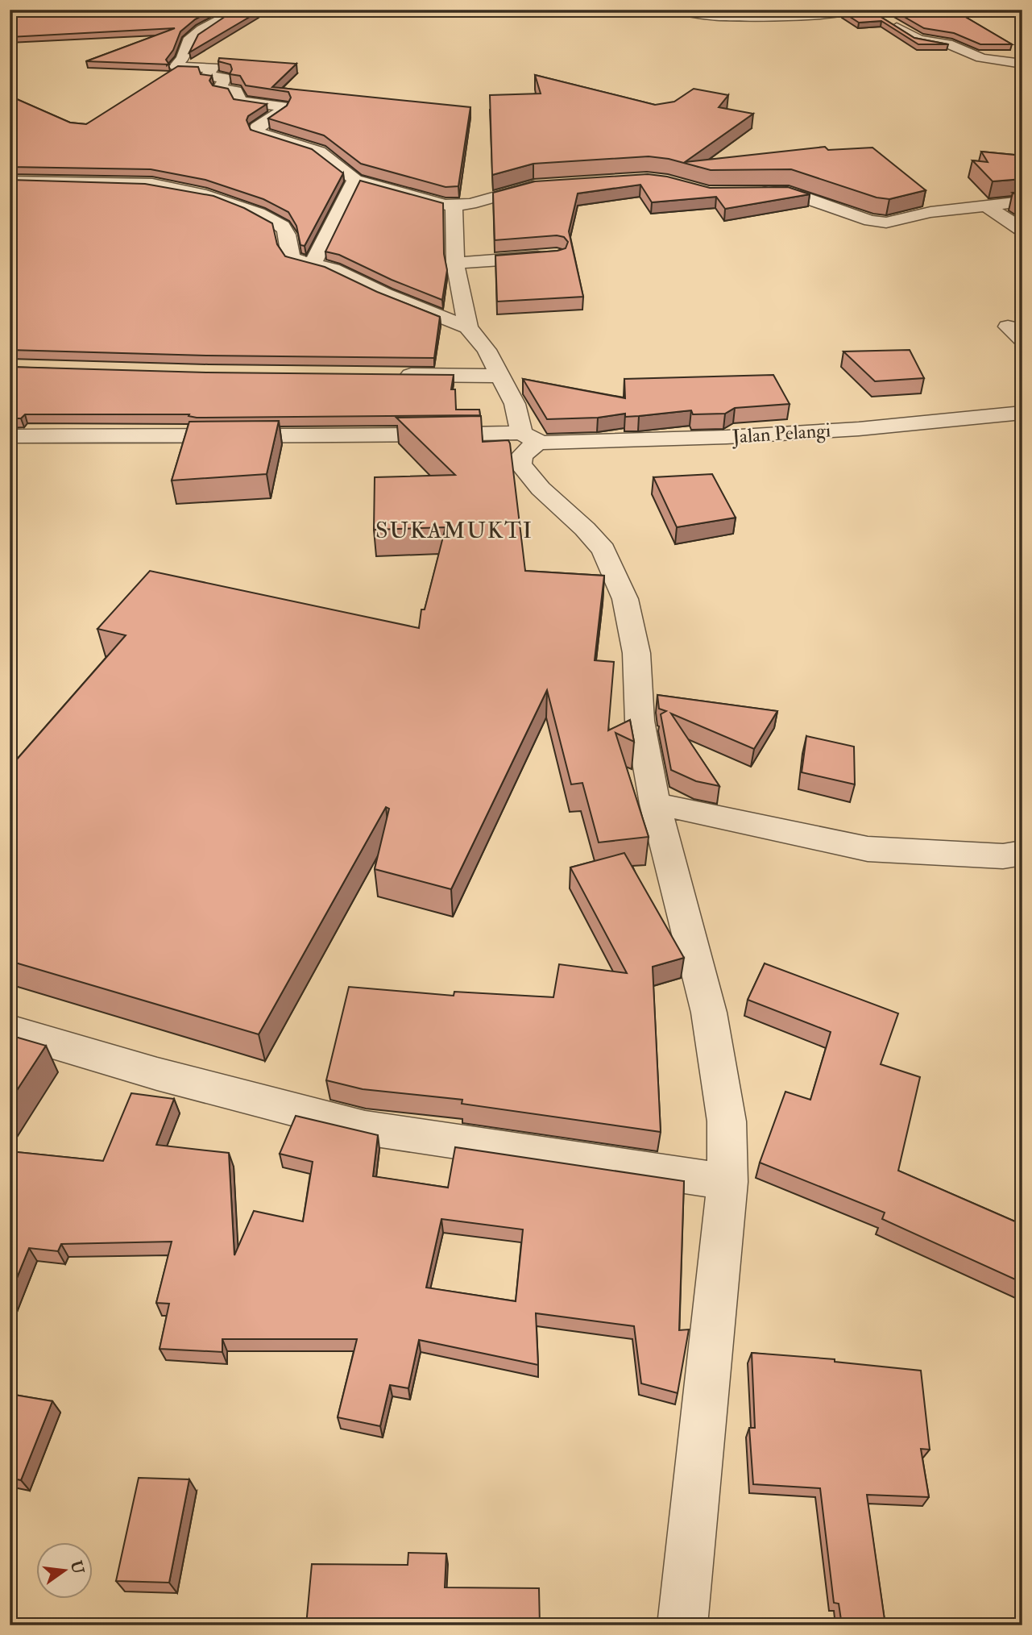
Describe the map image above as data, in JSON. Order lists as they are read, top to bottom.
{
  "streets": {
    "street": ["Jalan Pelangi"]
  },
  "districts": ["SUKAMUKTI"],
  "north": "right"
}
